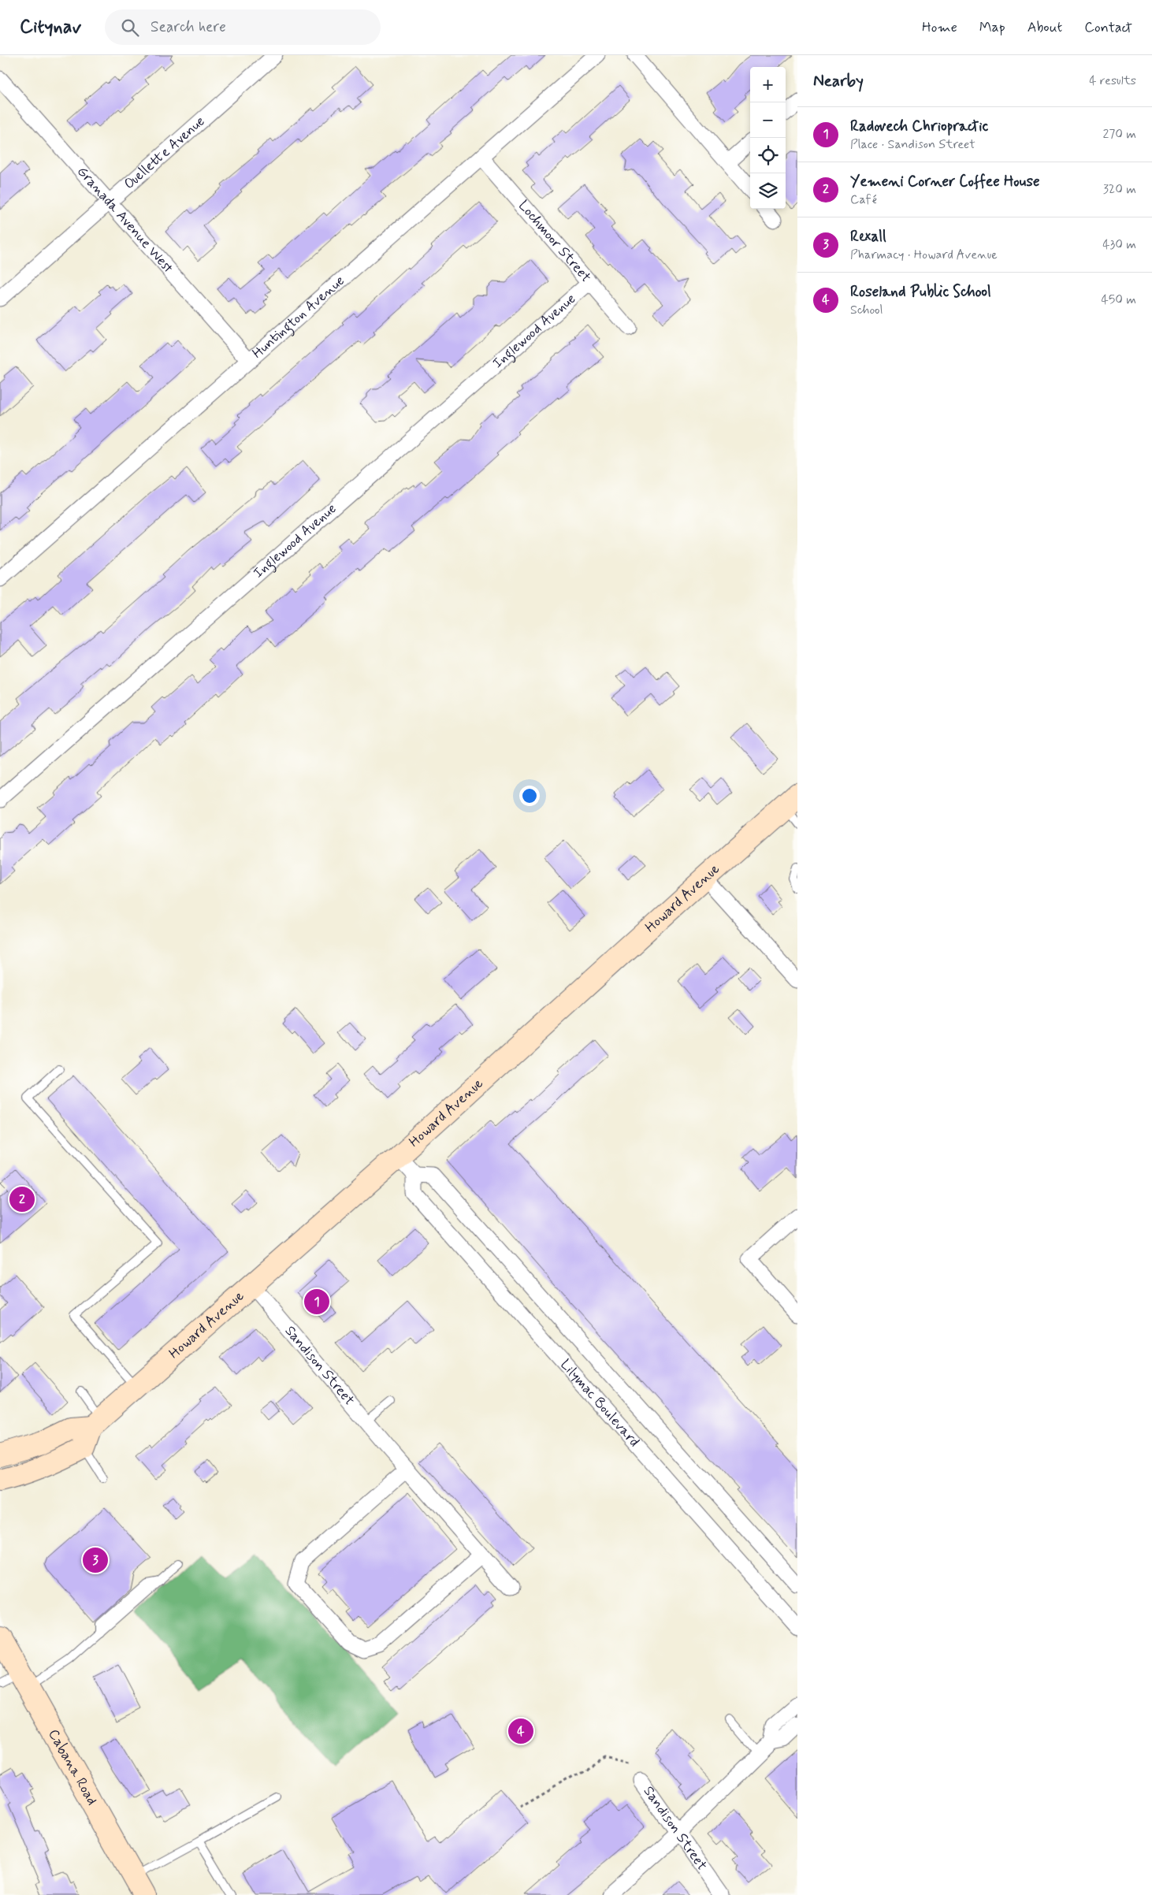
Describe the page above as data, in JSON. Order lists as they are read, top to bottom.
{
  "streets": {
    "street": [
      "Ouellette Avenue",
      "Granada Avenue West",
      "Lochmoor Street",
      "Huntington Avenue",
      "Inglewood Avenue",
      "Howard Avenue",
      "Sandison Street",
      "Lilymac Boulevard",
      "Cabana Road"
    ]
  },
  "crossings": [
    ["Ouellette Avenue", "Granada Avenue West"],
    ["Granada Avenue West", "Huntington Avenue"],
    ["Lochmoor Street", "Huntington Avenue"],
    ["Lochmoor Street", "Inglewood Avenue"],
    ["Howard Avenue", "Sandison Street"]
  ],
  "page": {
    "header": "Citynav",
    "search": "Search here",
    "nav": [
      "Home",
      "Map",
      "About",
      "Contact"
    ],
    "heading": ["Nearby", "4 results"],
    "map_buttons": ["+", "−"],
    "list": [
      {
        "mark": "1",
        "name": "Radovech Chriopractic",
        "note": "Place · Sandison Street",
        "value": "270 m"
      },
      {
        "mark": "2",
        "name": "Yemeni Corner Coffee House",
        "note": "Café",
        "value": "320 m"
      },
      {
        "mark": "3",
        "name": "Rexall",
        "note": "Pharmacy · Howard Avenue",
        "value": "430 m"
      },
      {
        "mark": "4",
        "name": "Roseland Public School",
        "note": "School",
        "value": "450 m"
      }
    ],
    "pins": [
      "2",
      "1",
      "3",
      "4"
    ]
  }
}
